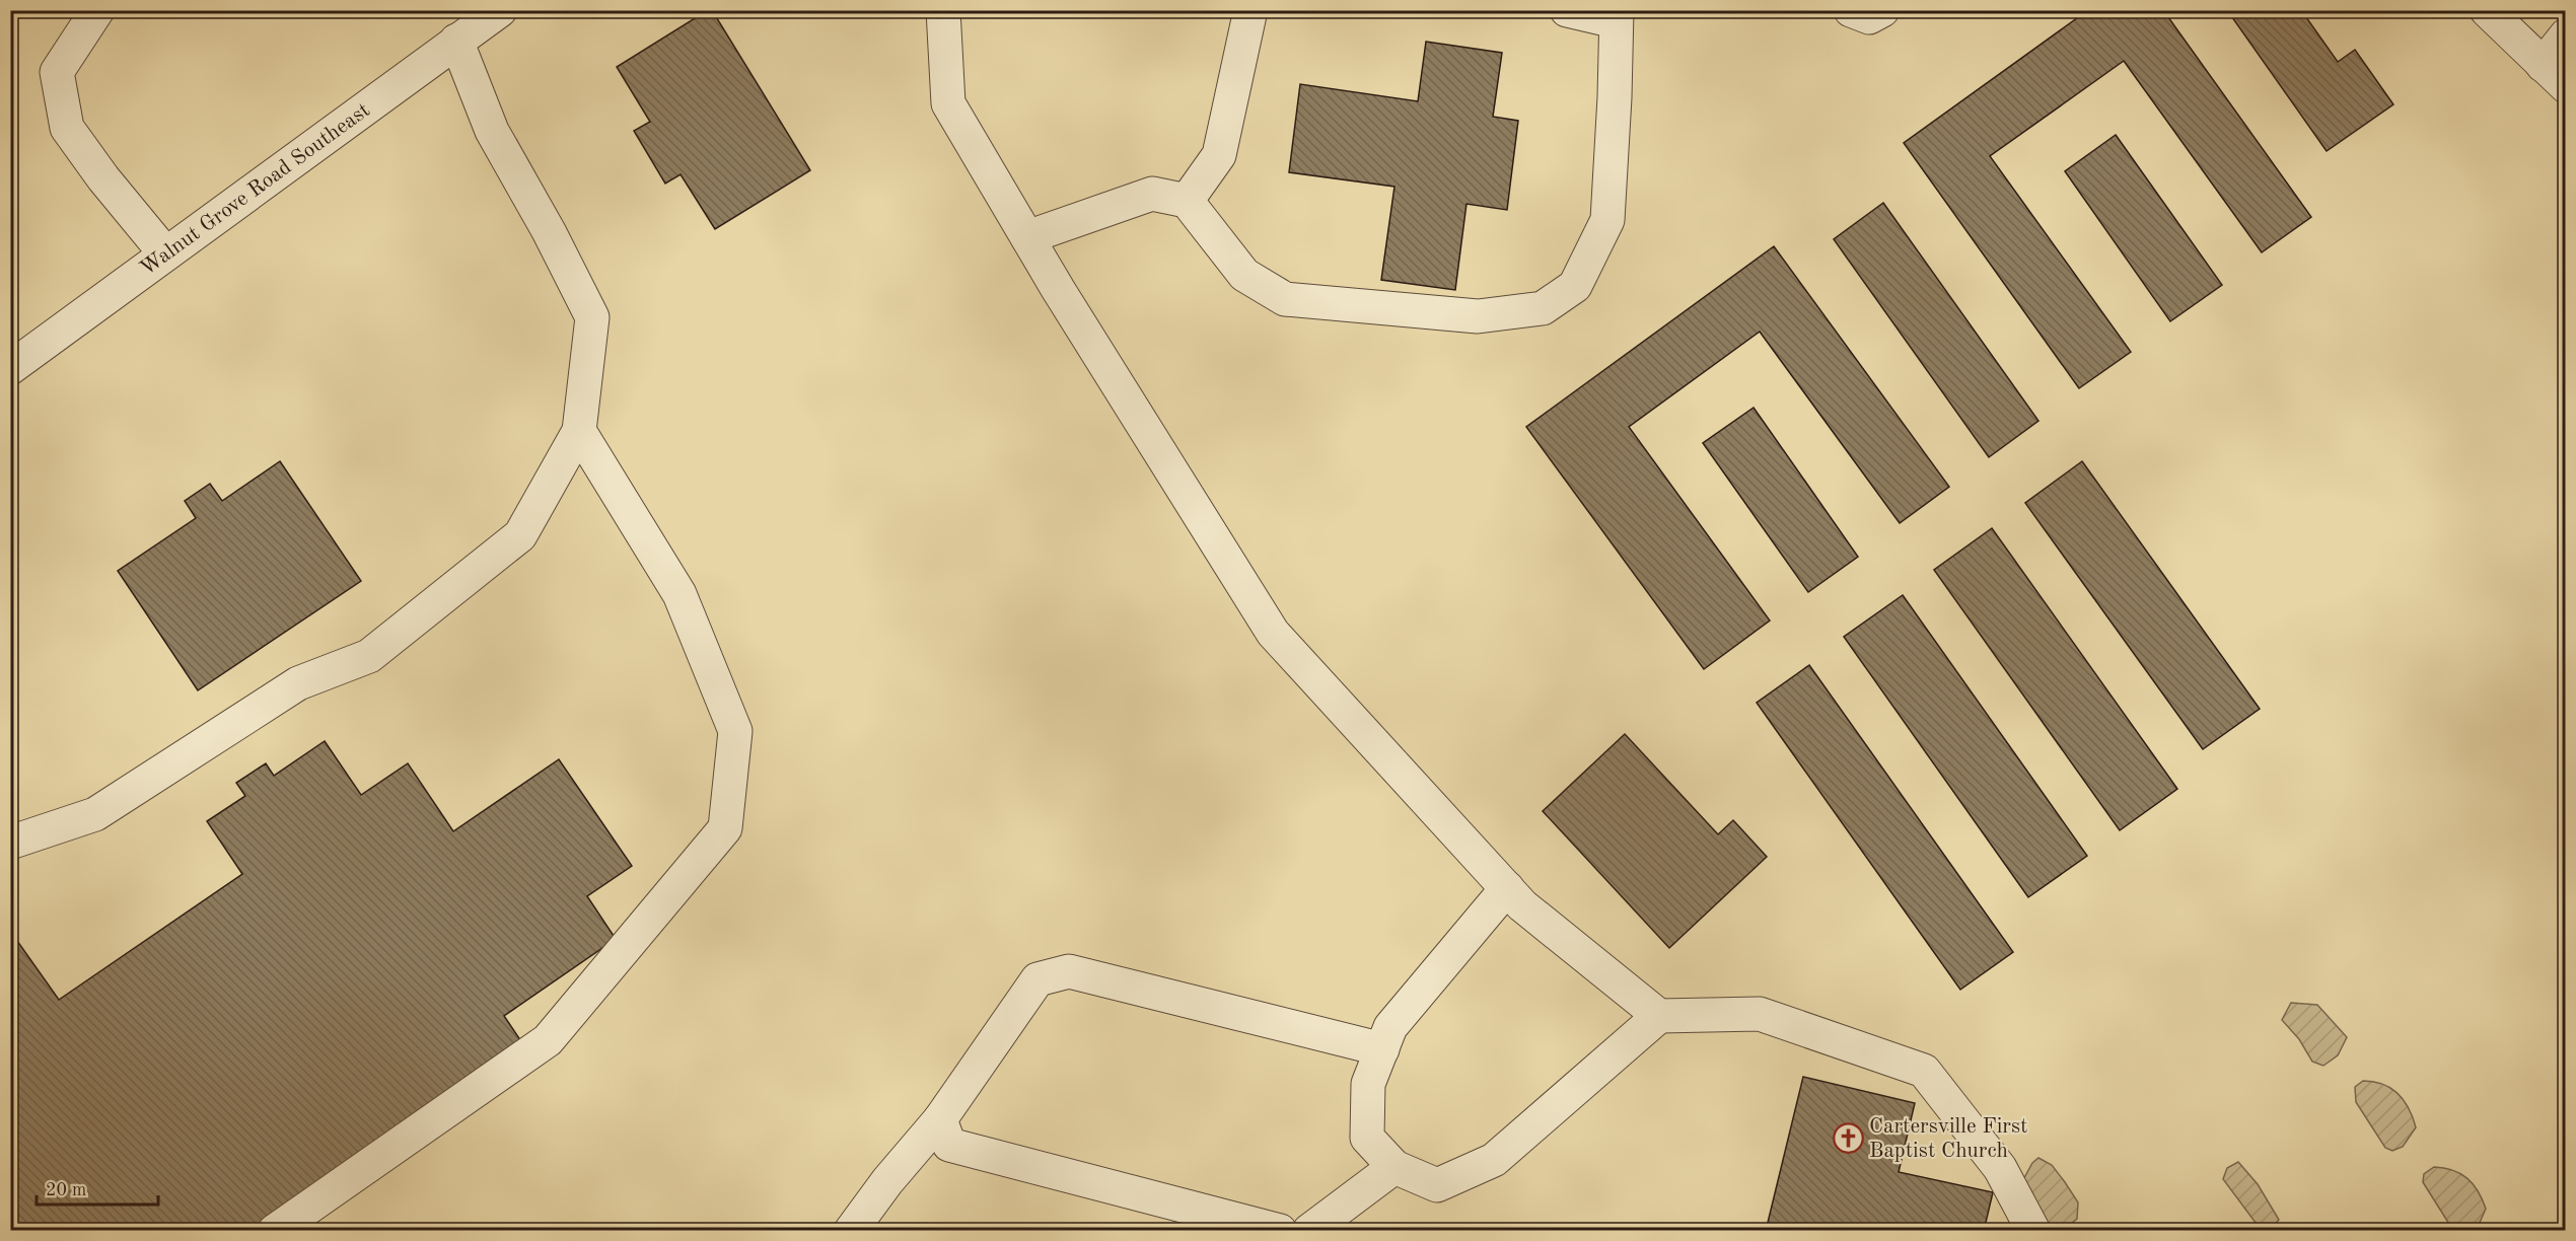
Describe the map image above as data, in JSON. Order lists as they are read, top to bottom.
{
  "streets": {
    "street": ["Walnut Grove Road Southeast"]
  },
  "places": {
    "church": ["Cartersville First Baptist Church"]
  },
  "scale_bar": "20 m"
}
